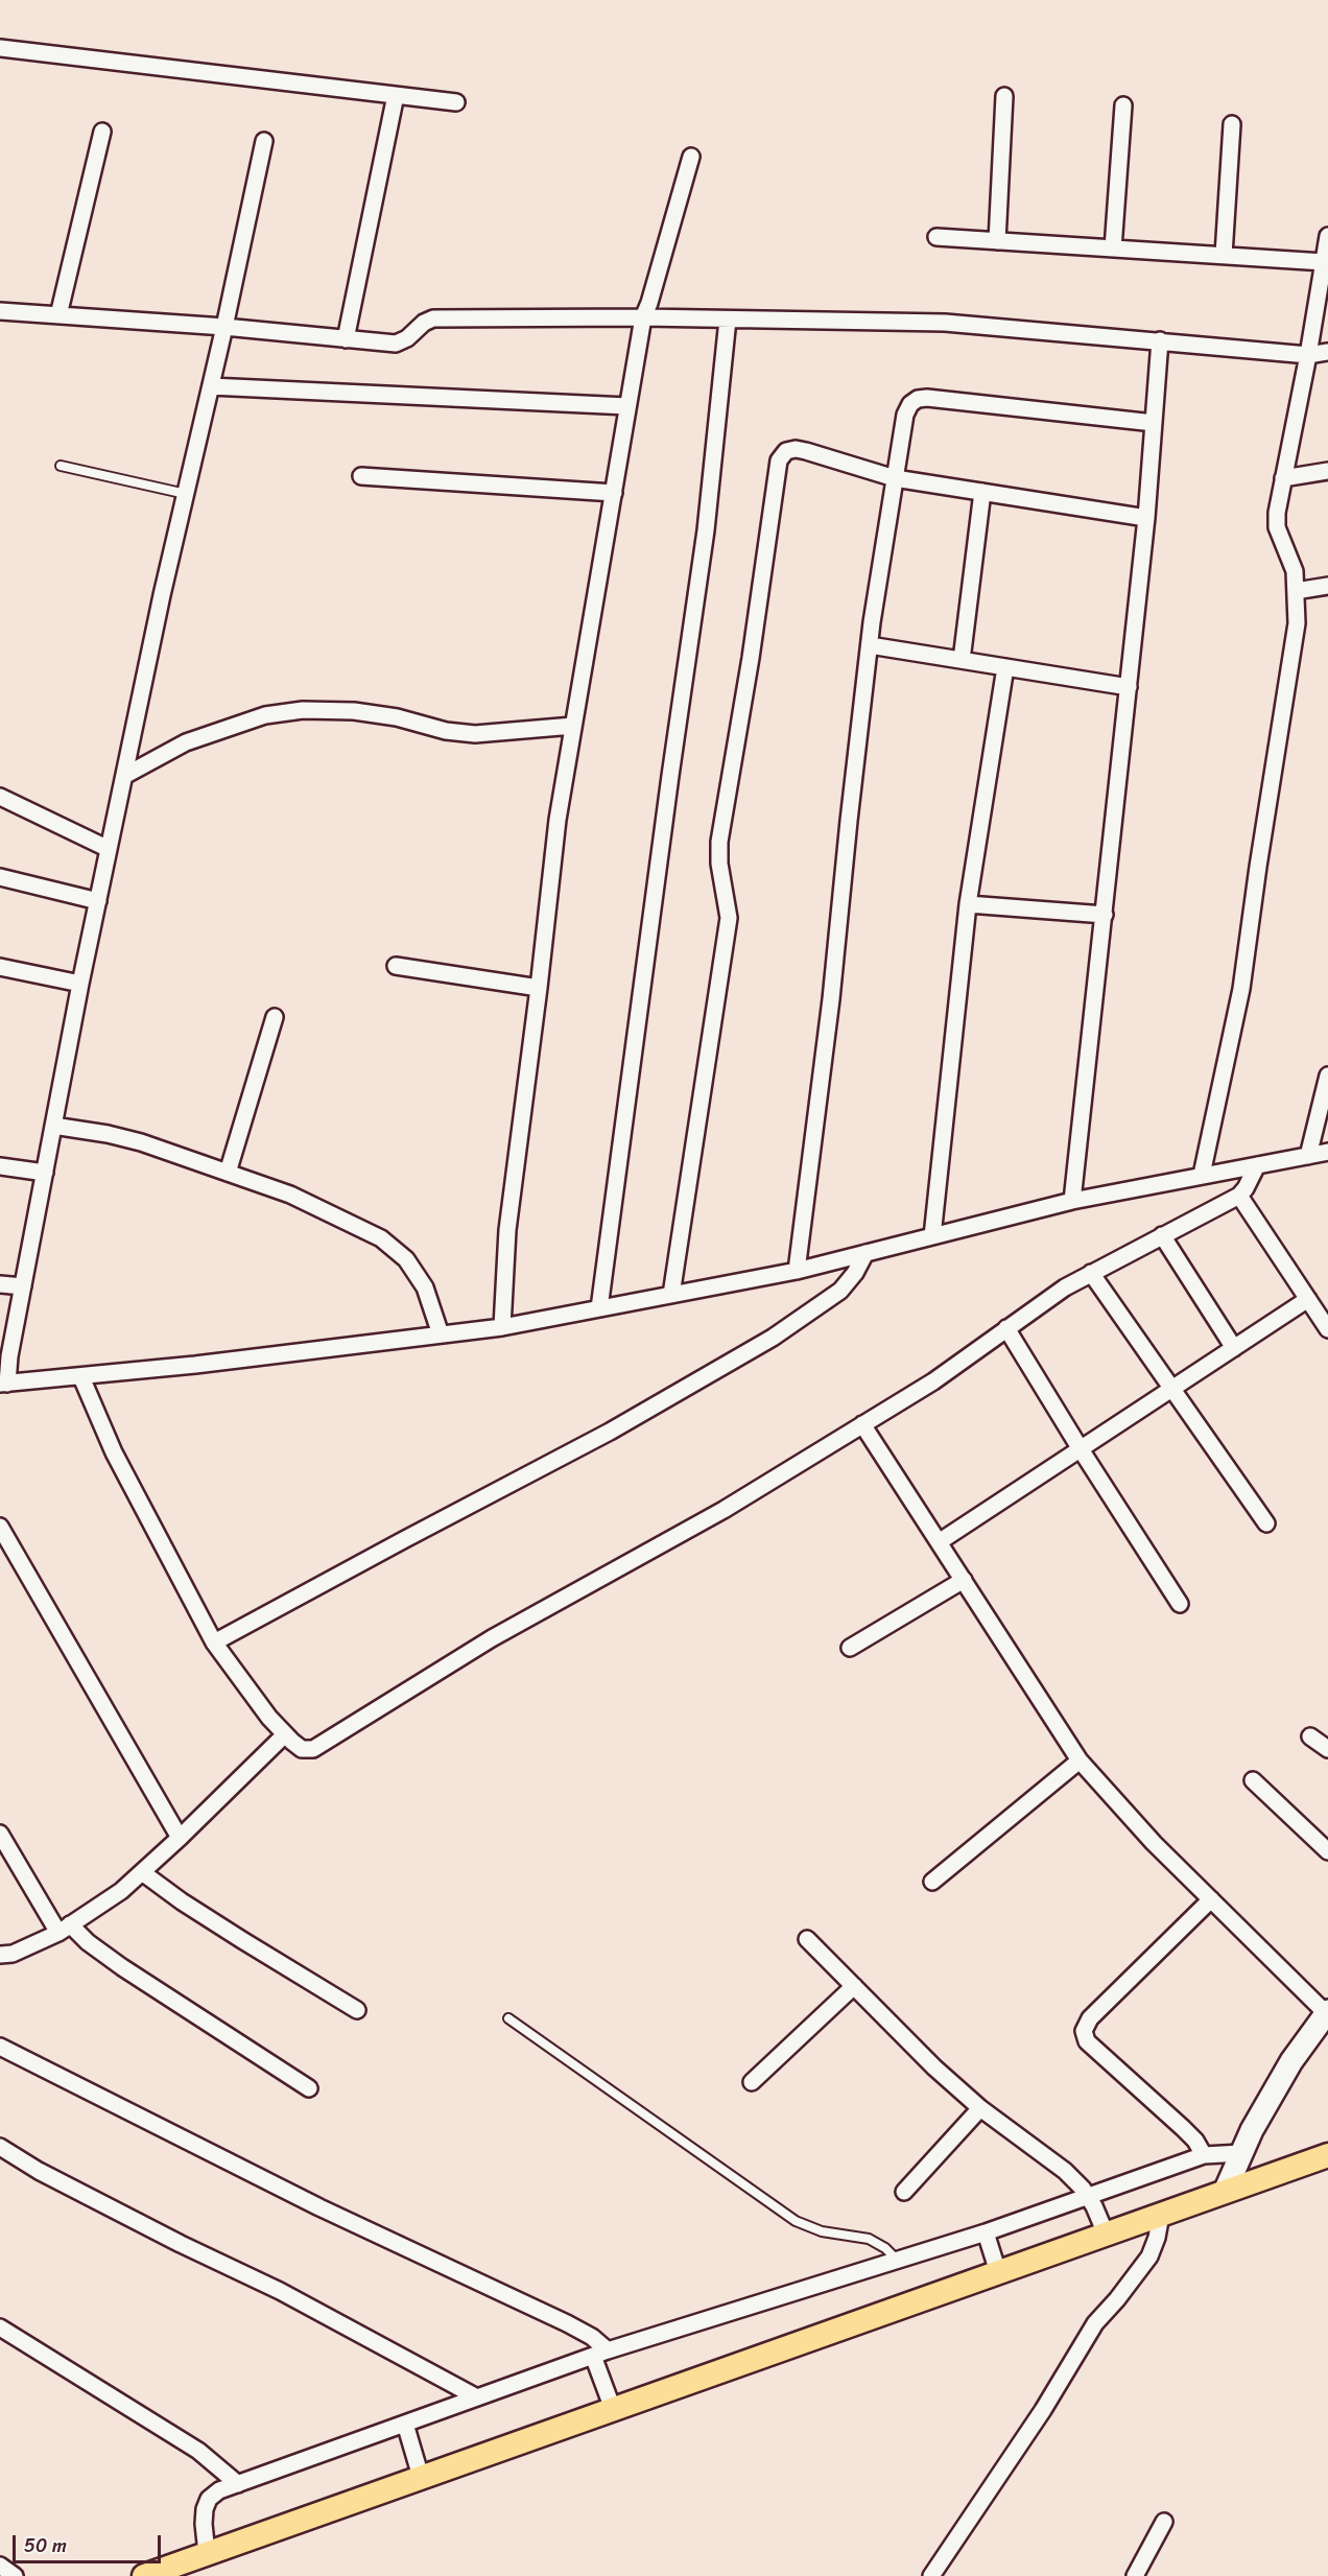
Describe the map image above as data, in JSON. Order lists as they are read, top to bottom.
{
  "scale_bar": "50 m"
}
